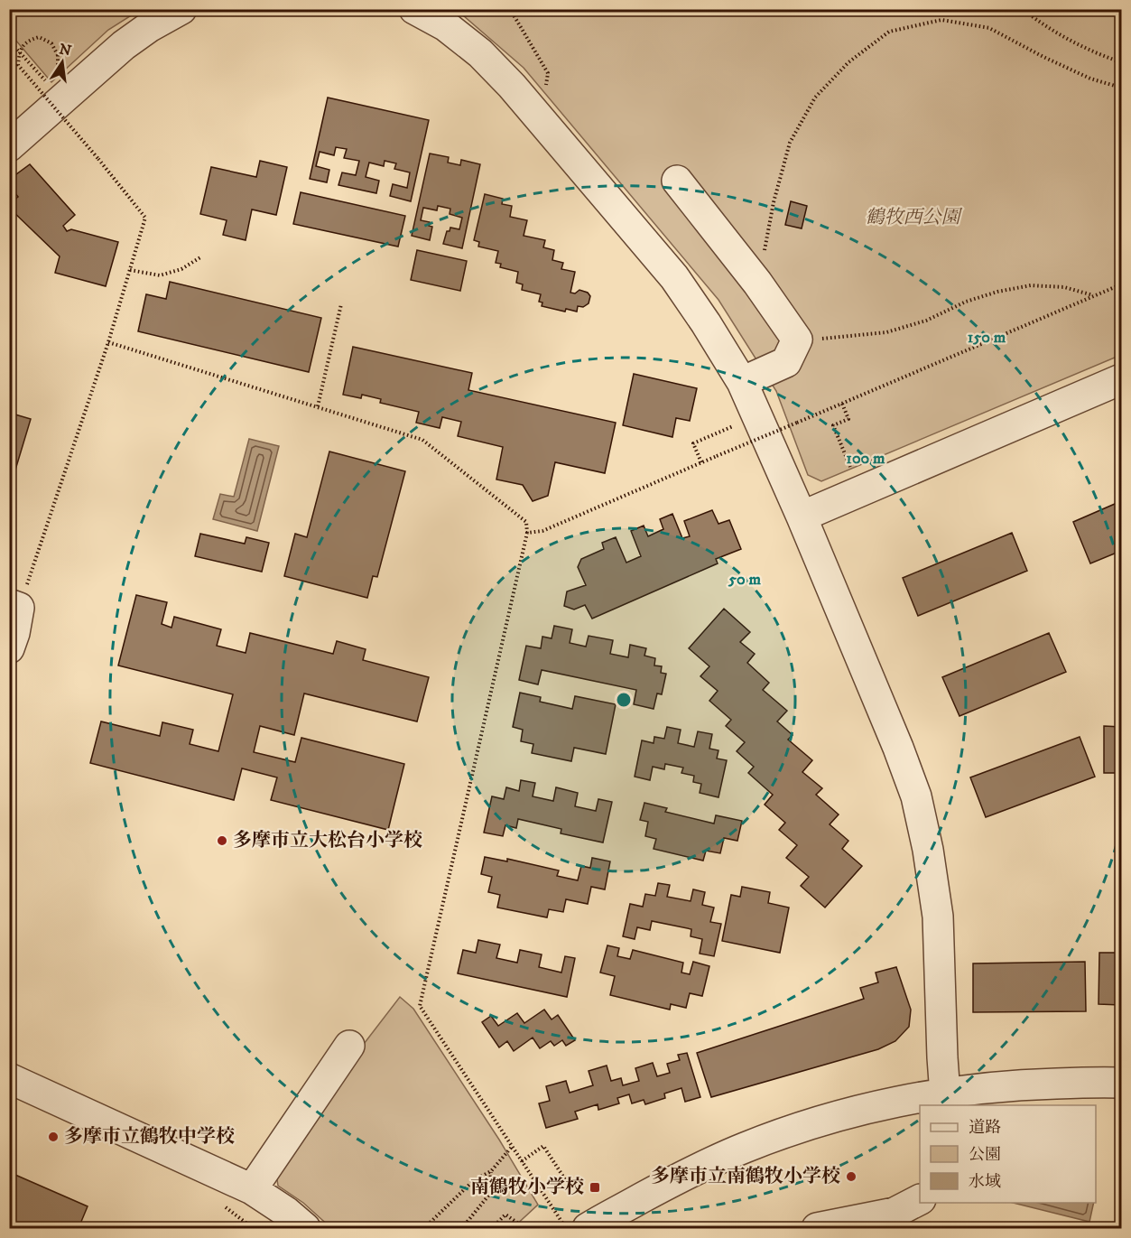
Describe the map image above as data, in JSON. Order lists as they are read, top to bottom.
{
  "parks": ["鶴牧西公園"],
  "places": {
    "other": ["多摩市立大松台小学校", "多摩市立鶴牧中学校", "多摩市立南鶴牧小学校"],
    "transit": ["南鶴牧小学校"]
  },
  "legend": ["道路", "公園", "水域"],
  "north": "top",
  "rings": ["150 m", "100 m", "50 m"]
}
